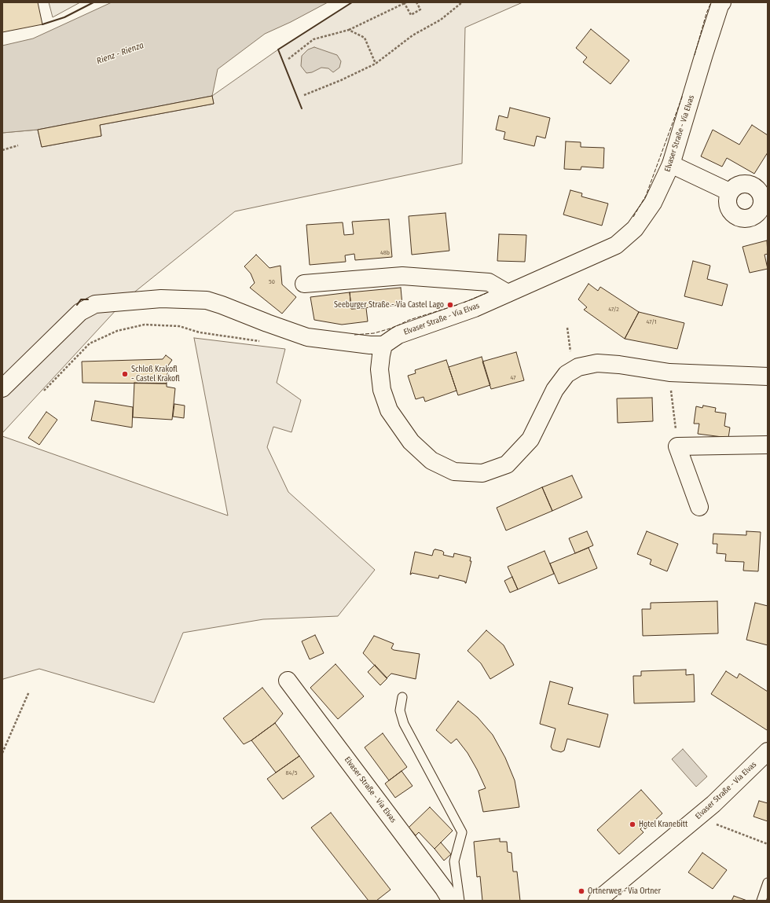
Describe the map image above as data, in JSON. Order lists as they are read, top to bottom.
{
  "streets": {
    "street": ["Elvaser Straße - Via Elvas"]
  },
  "water": ["Rienz - Rienza"],
  "places": [
    "Seeburger Straße - Via Castel Lago",
    "Schloß Krakofl - Castel Krakofl",
    "Hotel Kranebitt",
    "Ortnerweg - Via Ortner"
  ],
  "house_numbers": [
    "48b",
    "50",
    "47/2",
    "47/1",
    "47",
    "84/5"
  ]
}
